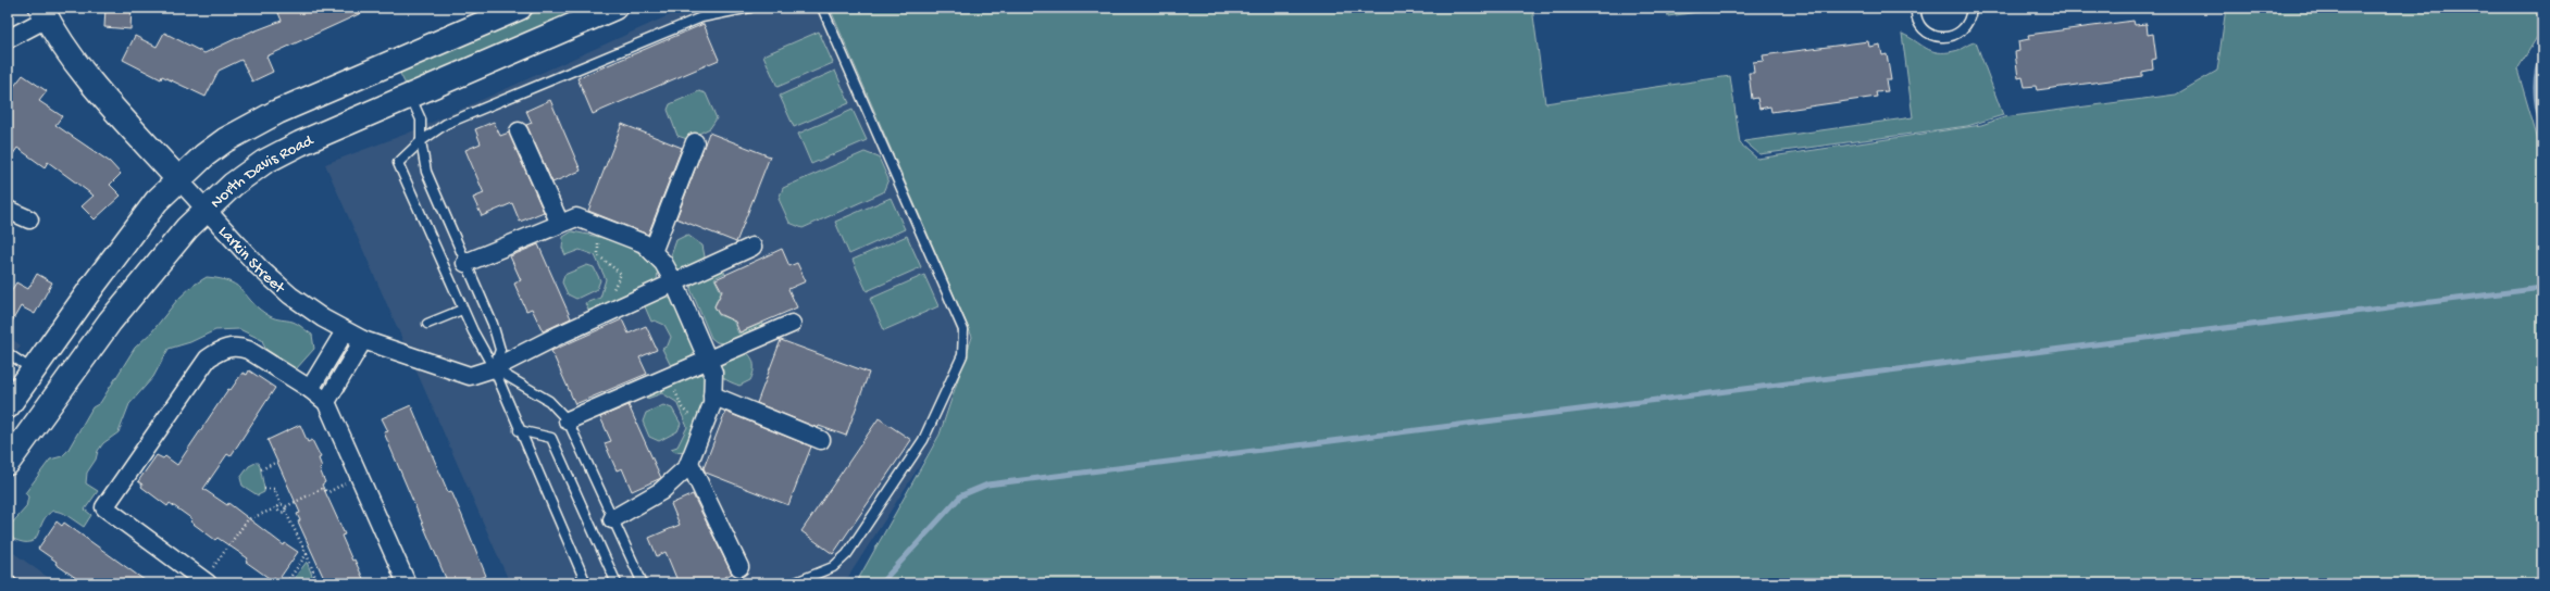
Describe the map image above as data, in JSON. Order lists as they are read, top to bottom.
{
  "streets": {
    "main road": ["North Davis Road", "Larkin Street"]
  },
  "crossings": [
    ["North Davis Road", "Larkin Street"]
  ]
}
